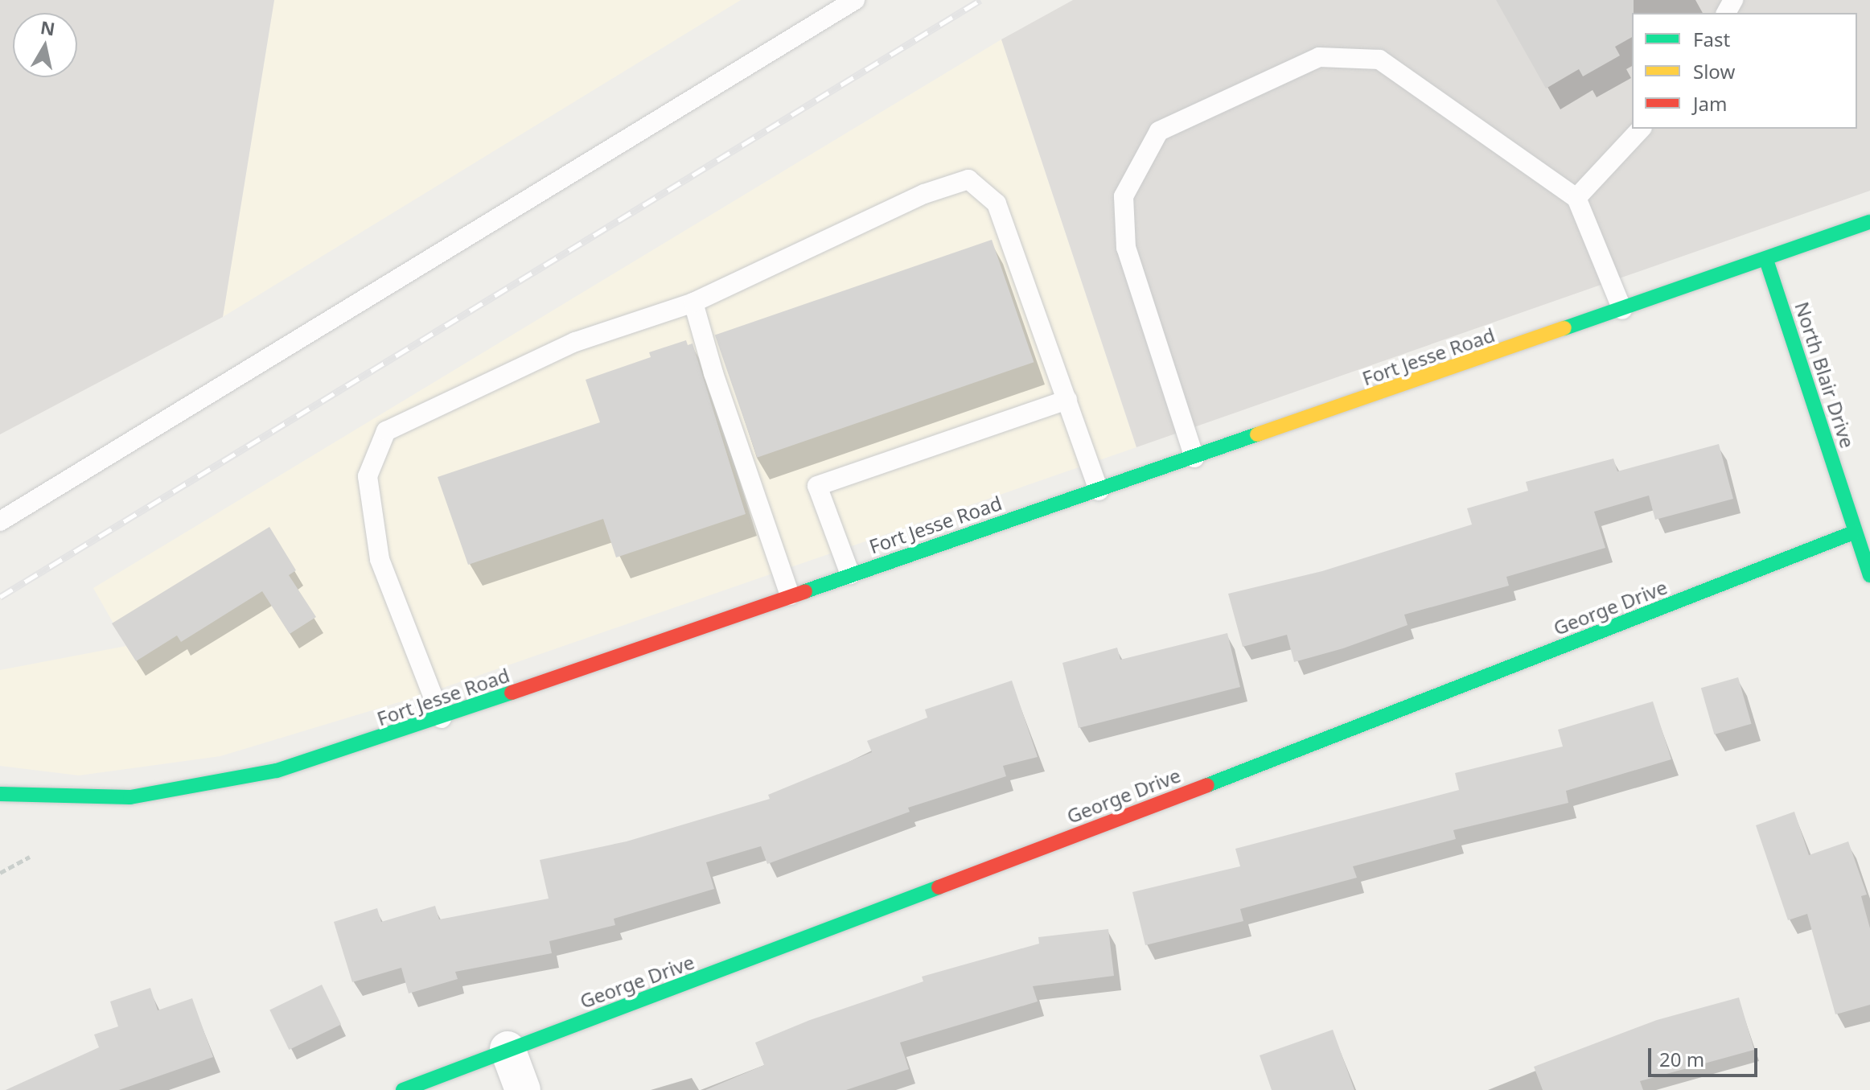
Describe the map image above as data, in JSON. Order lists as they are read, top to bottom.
{
  "streets": {
    "street": ["Fort Jesse Road", "North Blair Drive", "George Drive"]
  },
  "crossings": [
    ["Fort Jesse Road", "North Blair Drive"],
    ["North Blair Drive", "George Drive"]
  ],
  "legend": ["Fast", "Slow", "Jam"],
  "scale_bar": "20 m",
  "north": "top"
}
